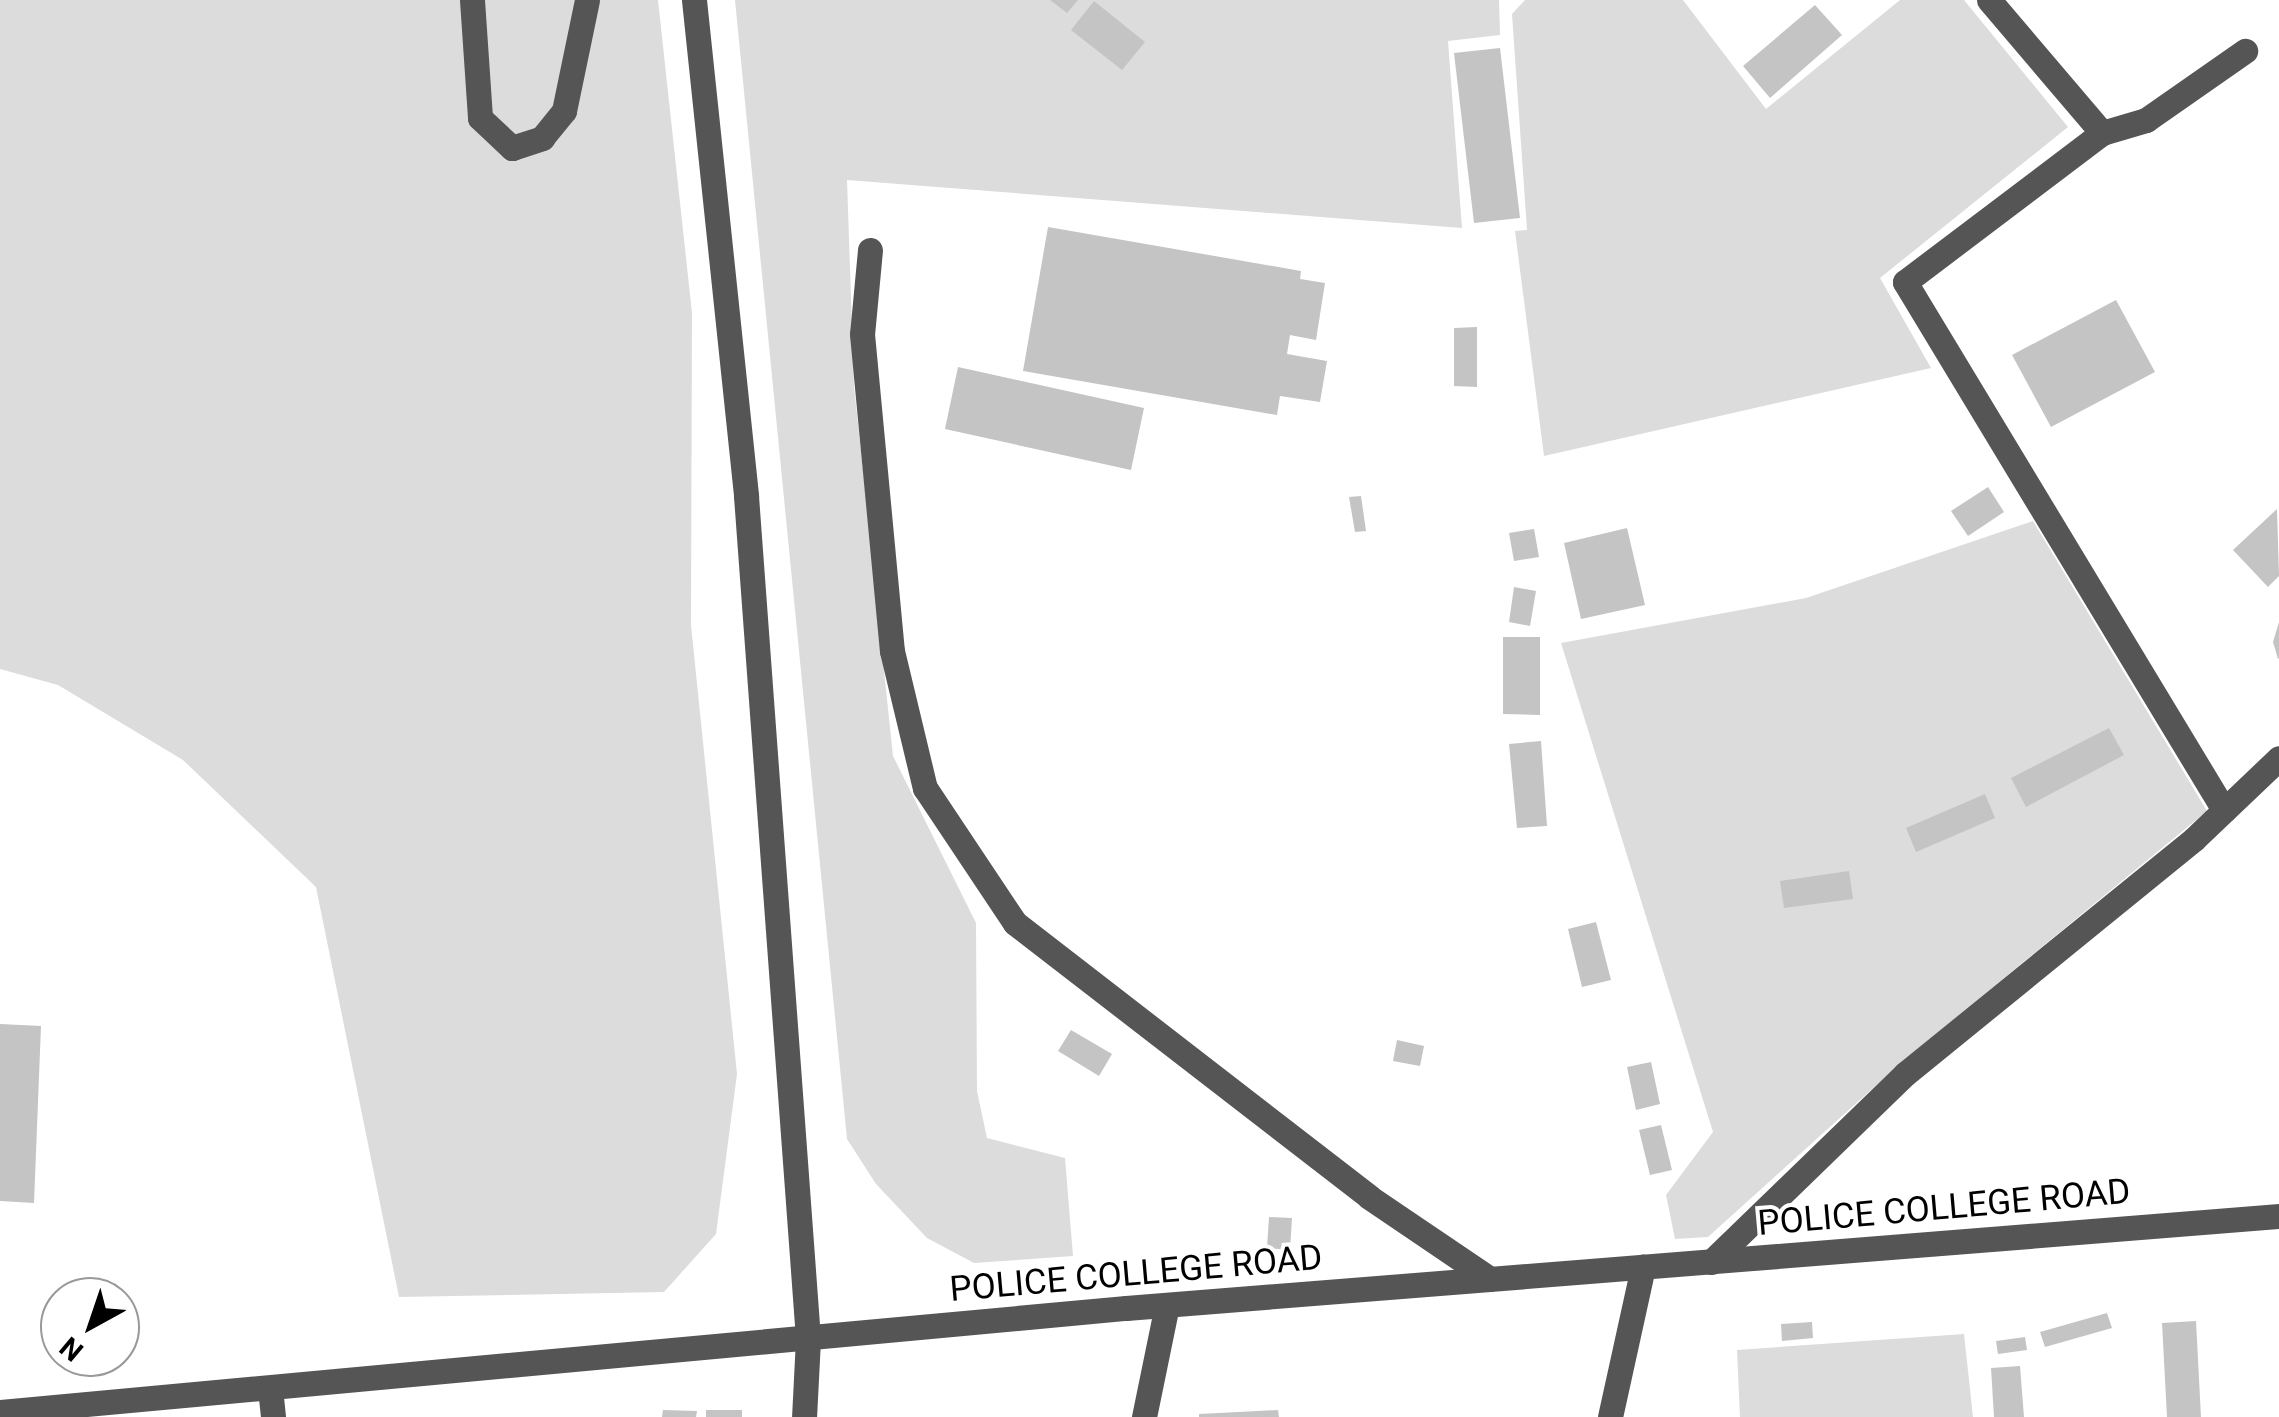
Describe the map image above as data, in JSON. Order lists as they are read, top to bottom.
{
  "streets": {
    "street": ["POLICE COLLEGE ROAD"]
  },
  "north": "bottom left"
}
